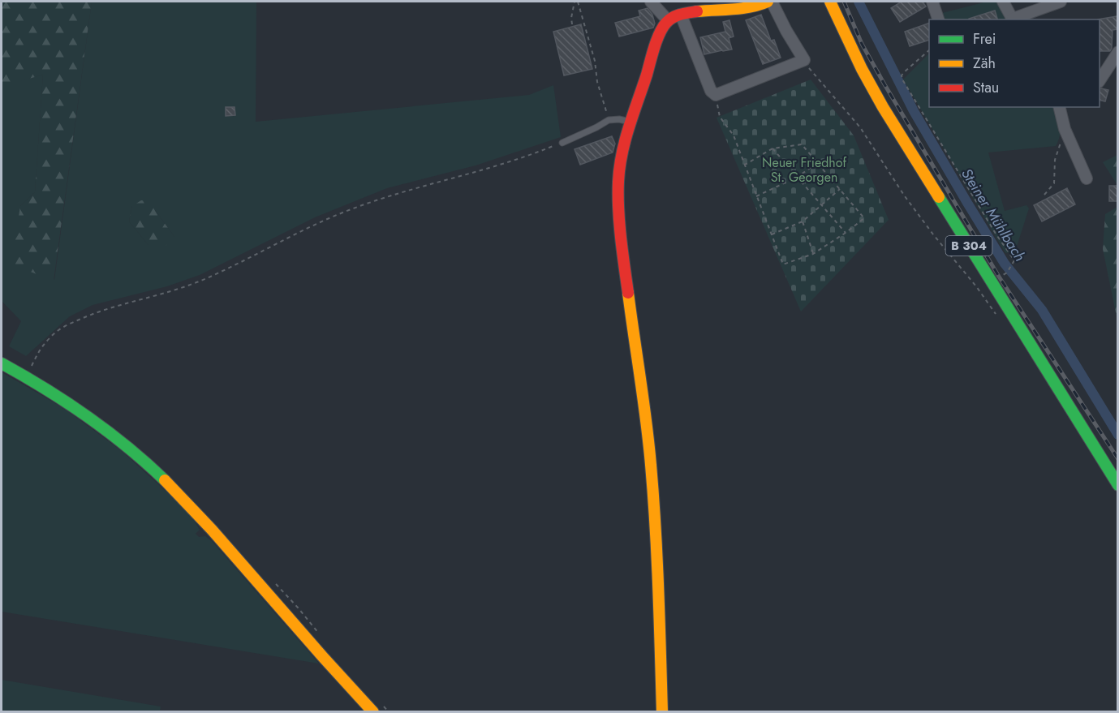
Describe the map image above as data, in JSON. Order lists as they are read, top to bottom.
{
  "streets": {
    "main road": ["B 304"]
  },
  "water": ["Steiner Mühlbach"],
  "parks": ["Neuer Friedhof St. Georgen"],
  "legend": ["Frei", "Zäh", "Stau"]
}
